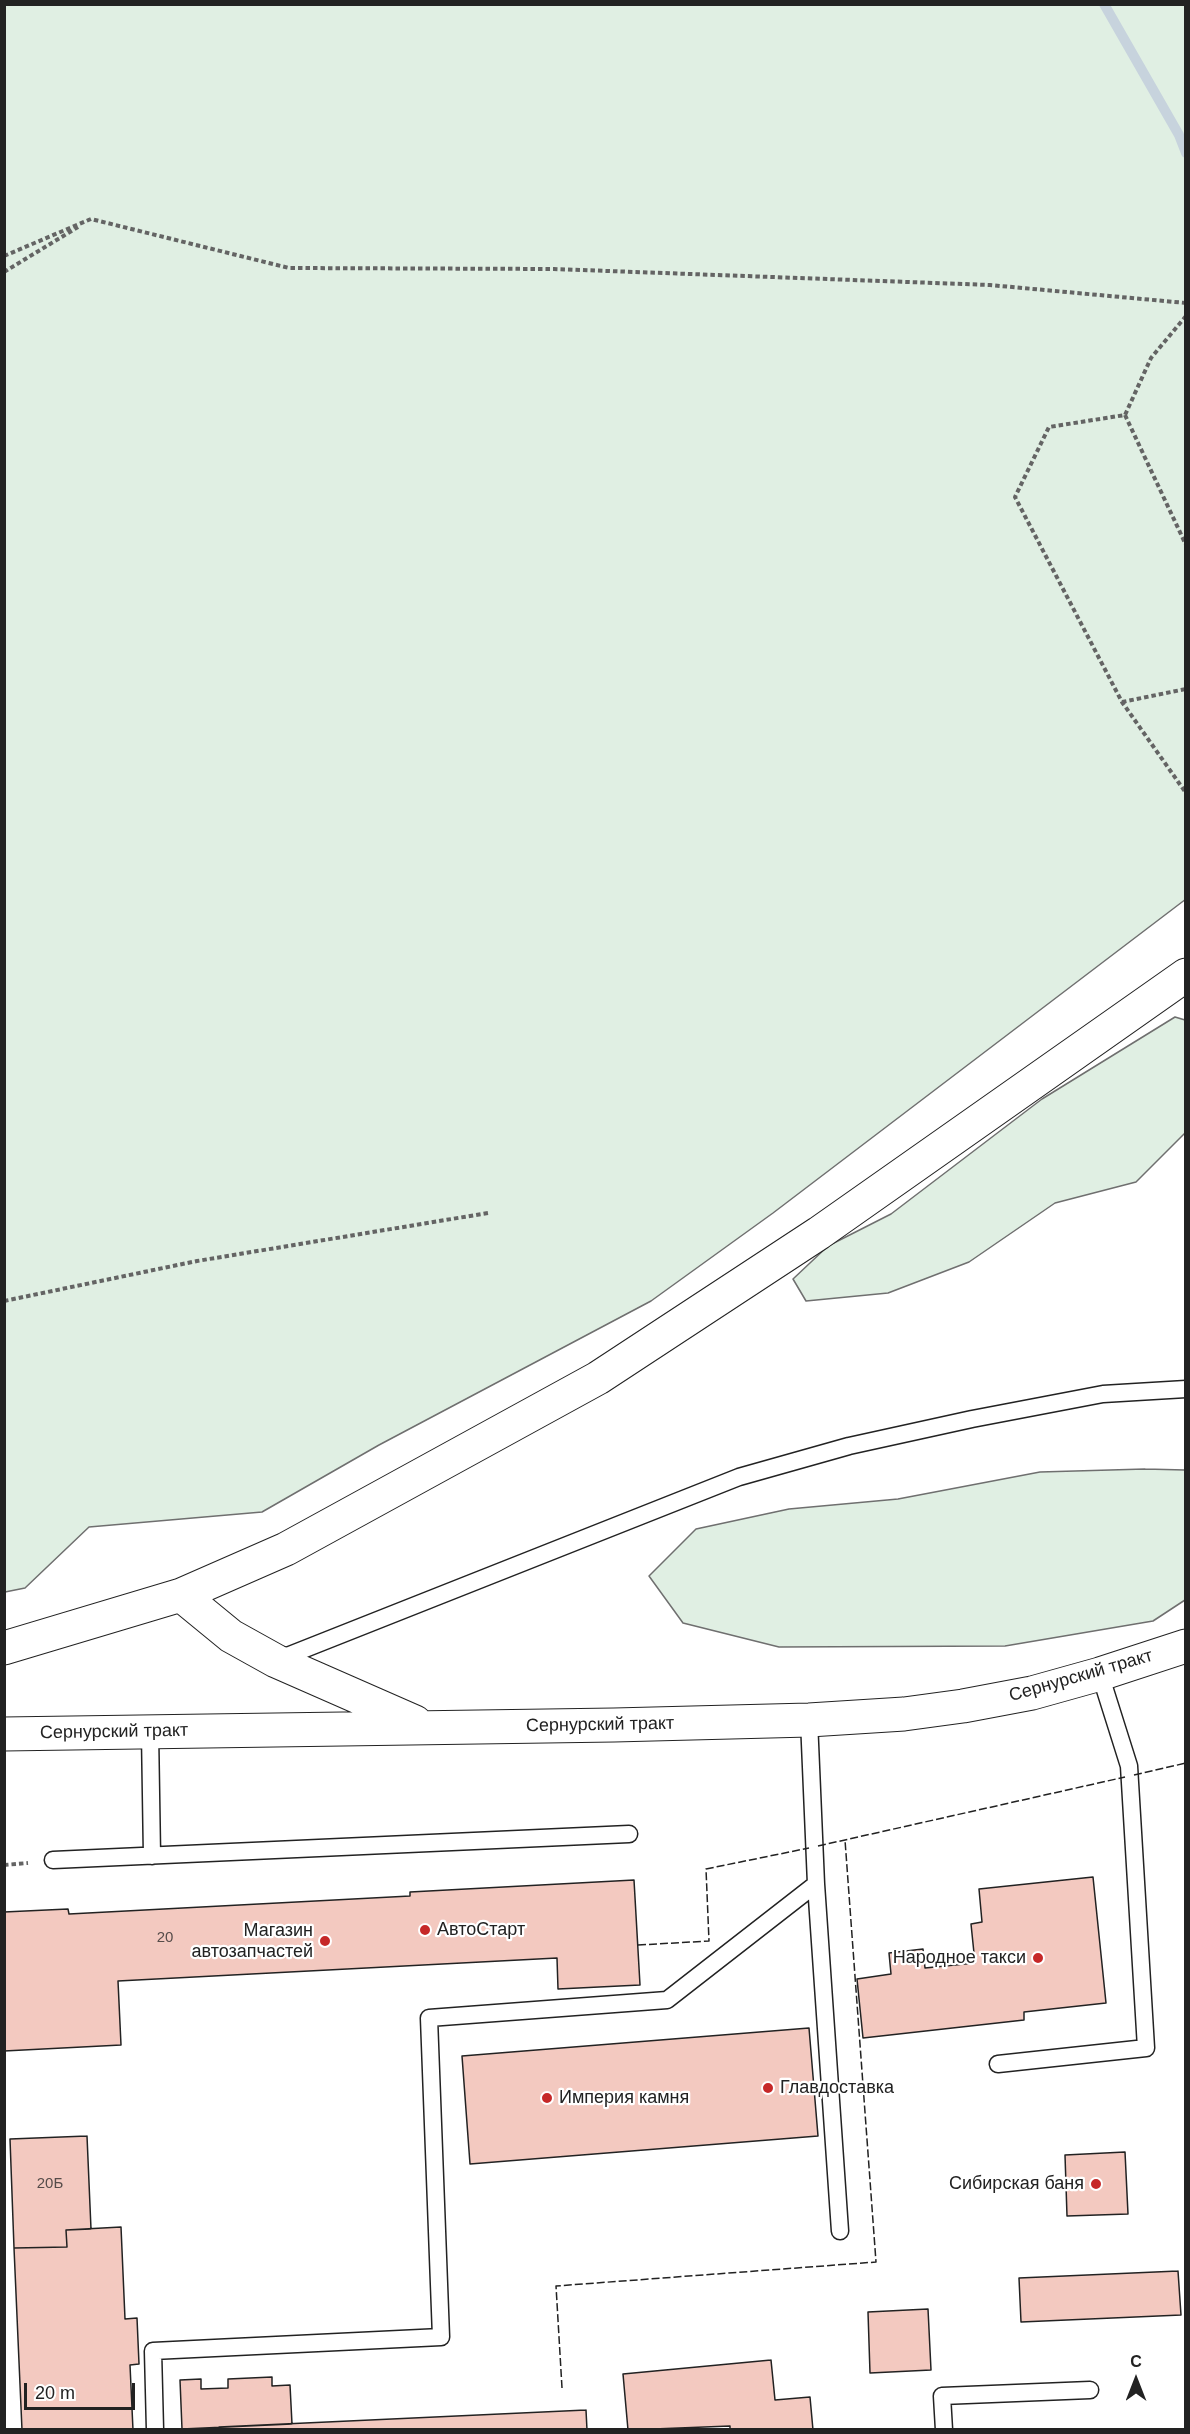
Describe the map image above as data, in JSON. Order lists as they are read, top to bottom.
{
  "streets": {
    "main road": ["Сернурский тракт"]
  },
  "places": [
    "АвтоСтарт",
    "Магазин автозапчастей",
    "Народное такси",
    "Главдоставка",
    "Империя камня",
    "Сибирская баня"
  ],
  "house_numbers": ["20", "20Б"],
  "scale_bar": "20 m",
  "north": "top"
}
